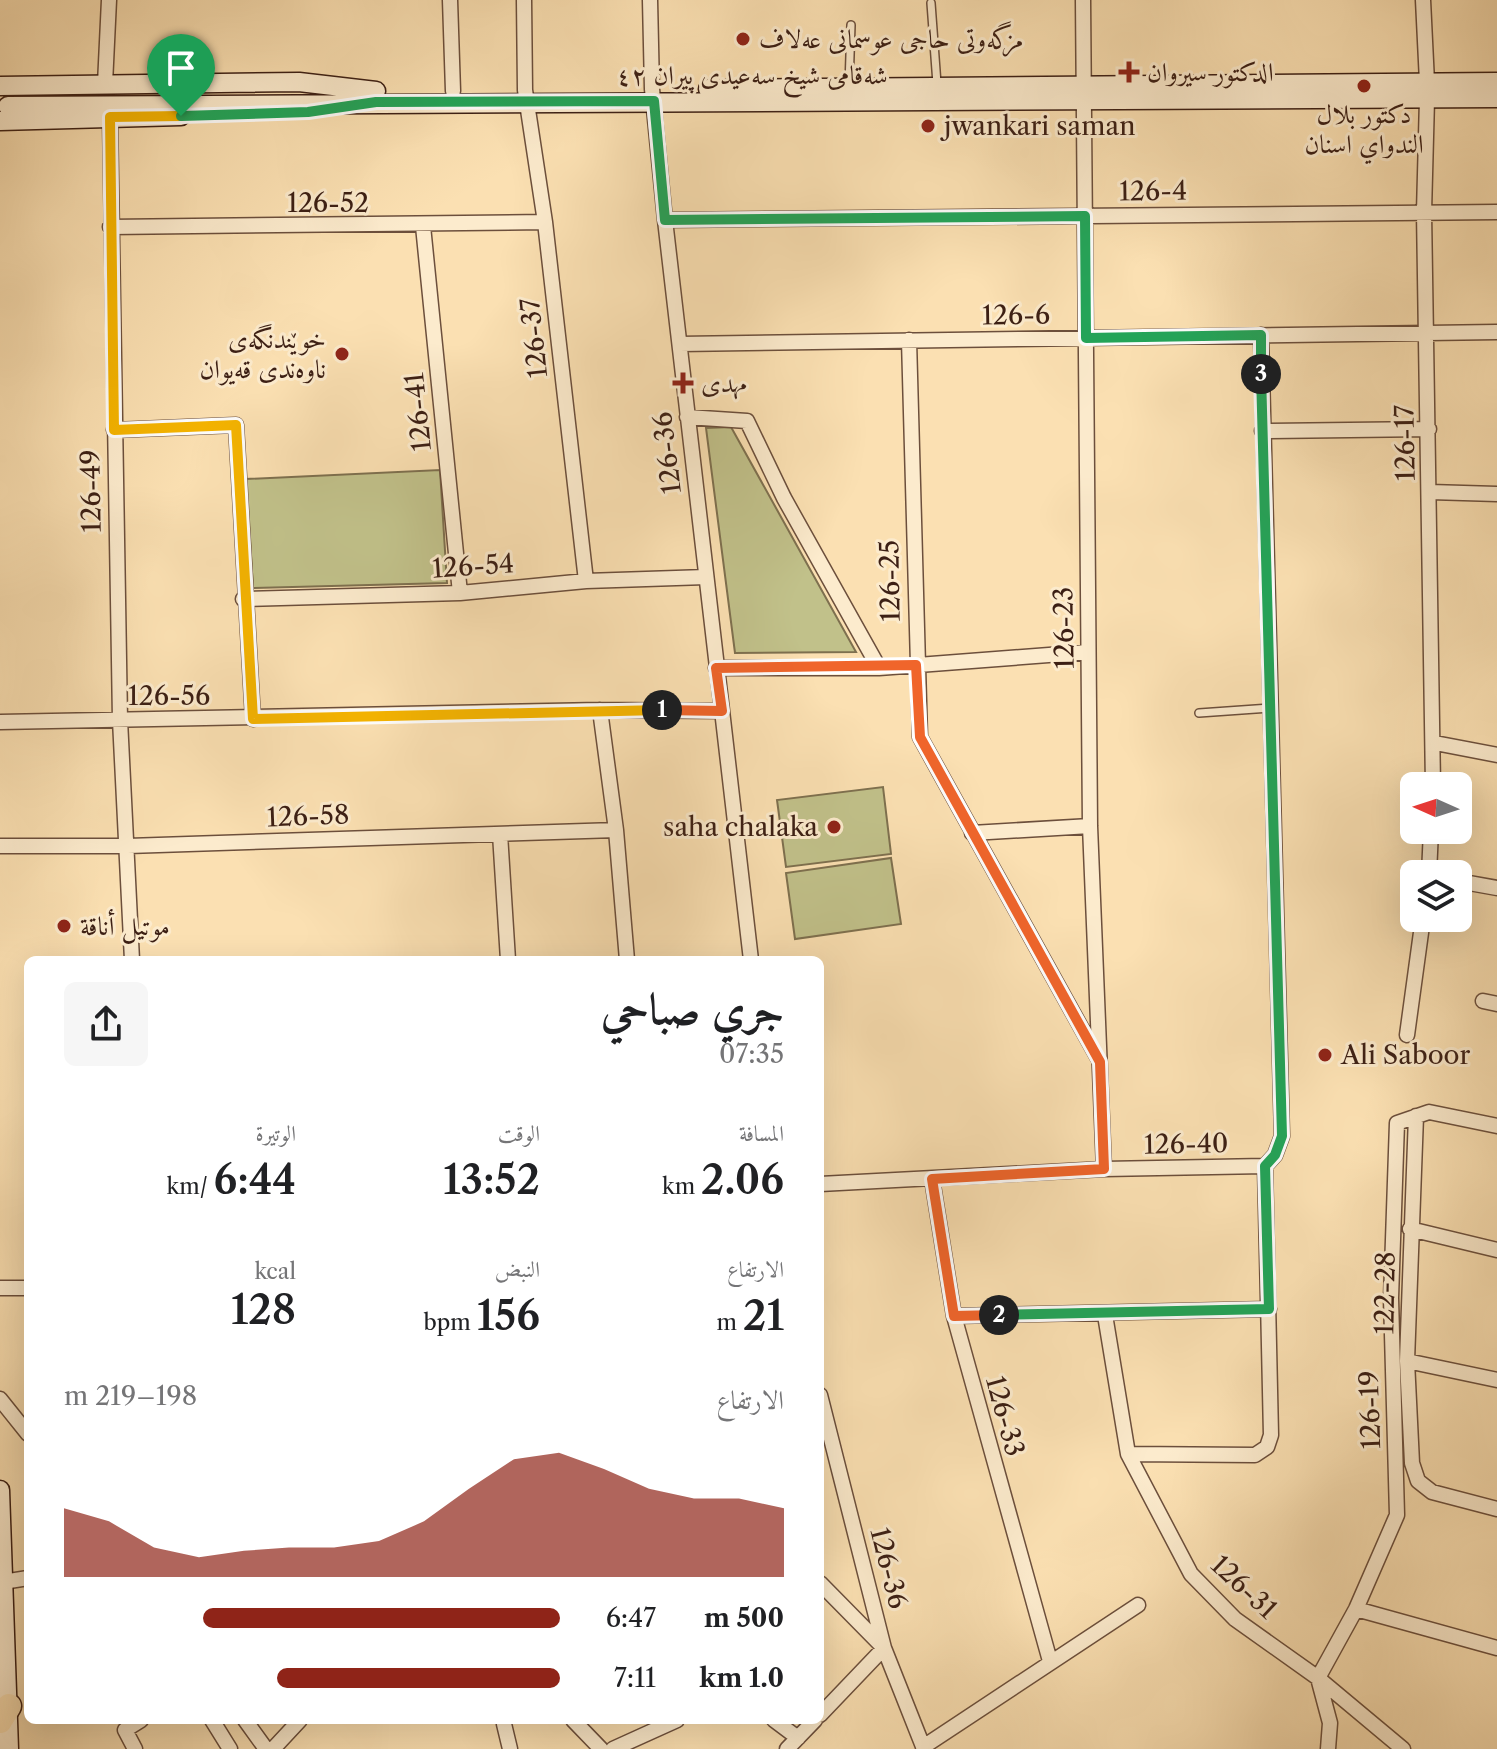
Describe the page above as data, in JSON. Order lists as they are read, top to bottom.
{
  "streets": {
    "main road": ["شەقامی شیخ سەعیدی پیران ٤٢"],
    "street": [
      "126-4",
      "126-52",
      "126-6",
      "126-37",
      "126-41",
      "126-17",
      "126-36",
      "126-49",
      "126-54",
      "126-25",
      "126-23",
      "126-56",
      "126-58",
      "126-40",
      "122-28",
      "126-19",
      "126-33",
      "126-31"
    ]
  },
  "crossings": [
    ["شەقامی شیخ سەعیدی پیران ٤٢", "126-37"],
    ["شەقامی شیخ سەعیدی پیران ٤٢", "126-17"],
    ["شەقامی شیخ سەعیدی پیران ٤٢", "126-36"],
    ["شەقامی شیخ سەعیدی پیران ٤٢", "126-23"],
    ["126-4", "126-17"],
    ["126-4", "126-36"],
    ["126-4", "126-23"],
    ["126-52", "126-37"],
    ["126-52", "126-41"],
    ["126-52", "126-49"],
    ["126-6", "126-17"],
    ["126-6", "126-36"],
    ["126-6", "126-25"],
    ["126-6", "126-23"],
    ["126-37", "126-54"],
    ["126-41", "126-54"],
    ["126-36", "126-54"],
    ["126-36", "126-56"],
    ["126-49", "126-56"],
    ["126-49", "126-58"],
    ["126-25", "126-23"],
    ["126-23", "126-40"],
    ["126-40", "126-33"],
    ["122-28", "126-19"],
    ["126-19", "126-31"]
  ],
  "places": {
    "other": [
      "مزگەوتی حاجی عوسمانی عەلاف",
      "دكتور بلال الندواي اسنان",
      "jwankari saman",
      "خوێندنگەی ناوەندی قەیوان",
      "saha chalaka",
      "موتيل أناقة",
      "Ali Saboor"
    ],
    "health": ["الدكتور سيروان", "مهدی"]
  },
  "north": "left",
  "page": {
    "pins": ["3", "1", "2"],
    "heading": ["جري صباحي", "07:35"],
    "stats": [
      ["المسافة", "2.06 km"],
      ["الوقت", "13:52"],
      ["الوتيرة", "6:44 /km"],
      ["الارتفاع", "21 m"],
      ["النبض", "156 bpm"],
      ["kcal", "128"]
    ],
    "chart": ["الارتفاع", "198–219 m"],
    "list": [
      {
        "name": "500 m",
        "note": "6:47"
      },
      {
        "name": "1.0 km",
        "note": "7:11"
      }
    ]
  }
}
